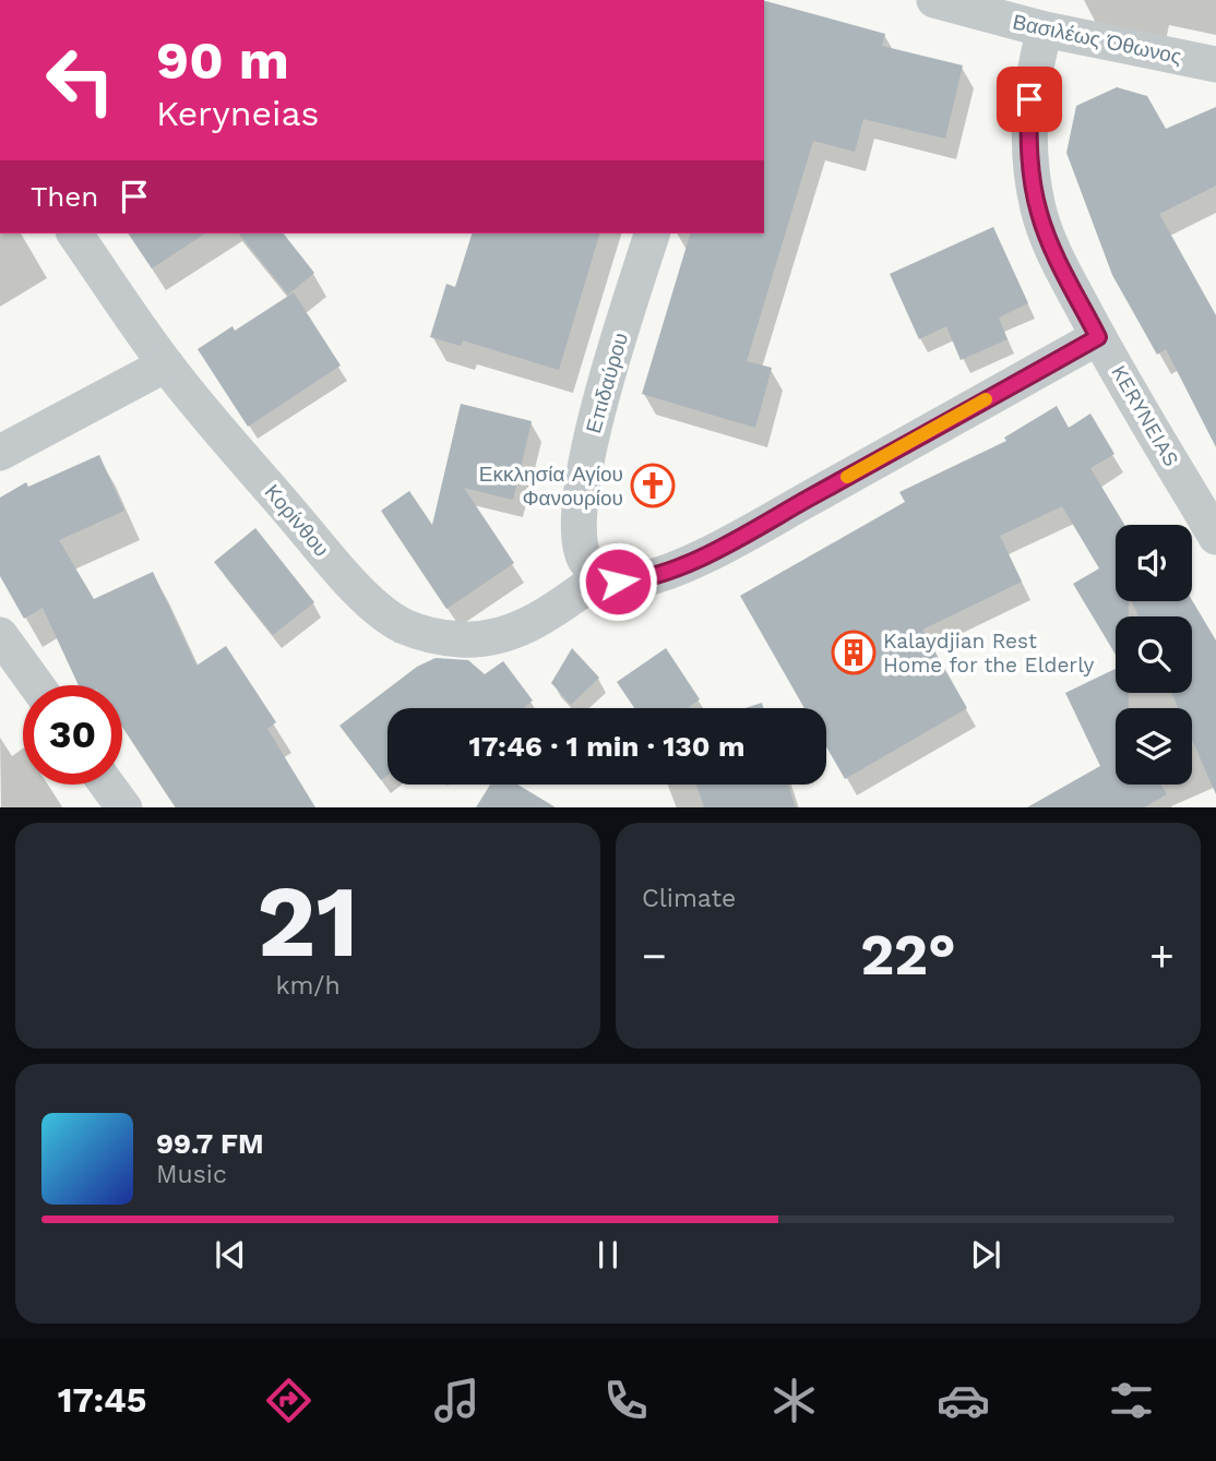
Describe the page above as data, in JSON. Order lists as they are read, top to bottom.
{
  "streets": {
    "street": [
      "Βασιλέως Όθωνος",
      "Επιδαύρου",
      "KERYNEIAS",
      "Κορίνθου"
    ]
  },
  "crossings": [
    ["Βασιλέως Όθωνος", "KERYNEIAS"],
    ["Επιδαύρου", "Κορίνθου"]
  ],
  "places": {
    "church": ["Εκκλησία Αγίου Φανουρίου"],
    "building": ["Kalaydjian Rest Home for the Elderly"]
  },
  "page": {
    "turn": ["90 m", "Keryneias"],
    "then": "Then",
    "limit": "30",
    "trip": "17:46 · 1 min · 130 m",
    "tile": [
      ["21", "km/h"],
      "Climate"
    ],
    "heat": ["−", "22°", "+"],
    "song": ["99.7 FM", "Music"],
    "tabs": "17:45"
  }
}
